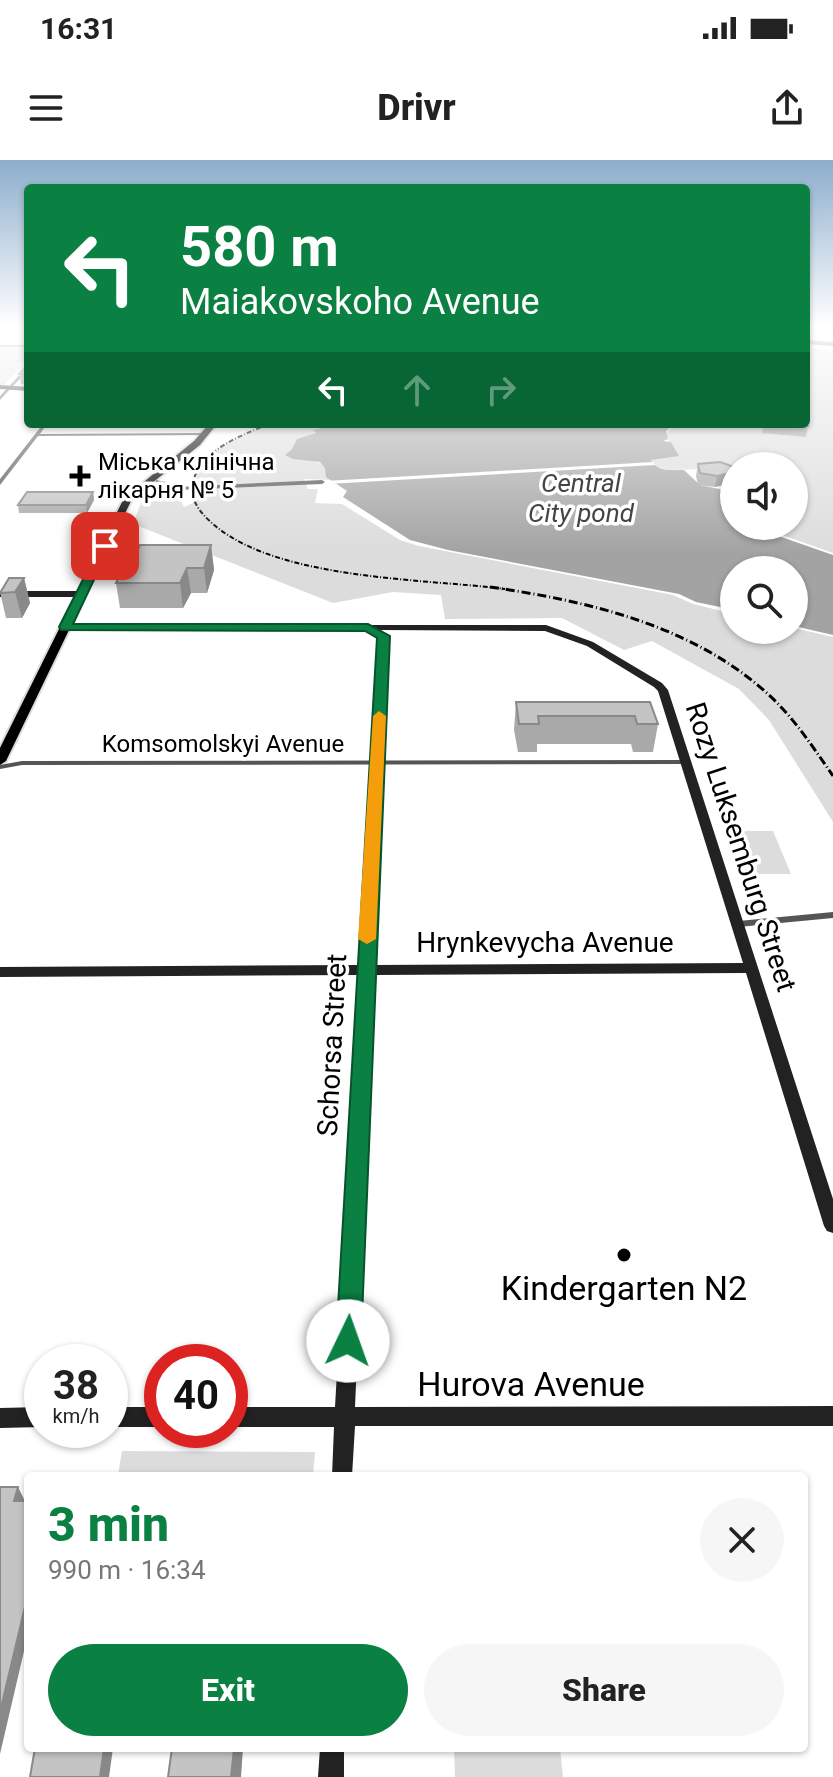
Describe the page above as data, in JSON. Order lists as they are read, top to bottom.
{
  "streets": {
    "street": [
      "Komsomolskyi Avenue",
      "Rozy Luksemburg Street",
      "Hrynkevycha Avenue",
      "Schorsa Street",
      "Hurova Avenue"
    ]
  },
  "crossings": [
    ["Komsomolskyi Avenue", "Rozy Luksemburg Street"],
    ["Komsomolskyi Avenue", "Schorsa Street"],
    ["Rozy Luksemburg Street", "Hrynkevycha Avenue"],
    ["Rozy Luksemburg Street", "Schorsa Street"],
    ["Hrynkevycha Avenue", "Schorsa Street"],
    ["Schorsa Street", "Hurova Avenue"]
  ],
  "water": ["Central City pond"],
  "places": {
    "health": ["Міська клінічна лікарня № 5"],
    "other": ["Kindergarten N2"]
  },
  "page": {
    "status": "16:31",
    "header": "Drivr",
    "turn": ["580 m", "Maiakovskoho Avenue"],
    "speed": "38 km/h",
    "limit": "40",
    "heading": ["3 min", "990 m · 16:34"],
    "buttons": ["Exit", "Share"]
  }
}
